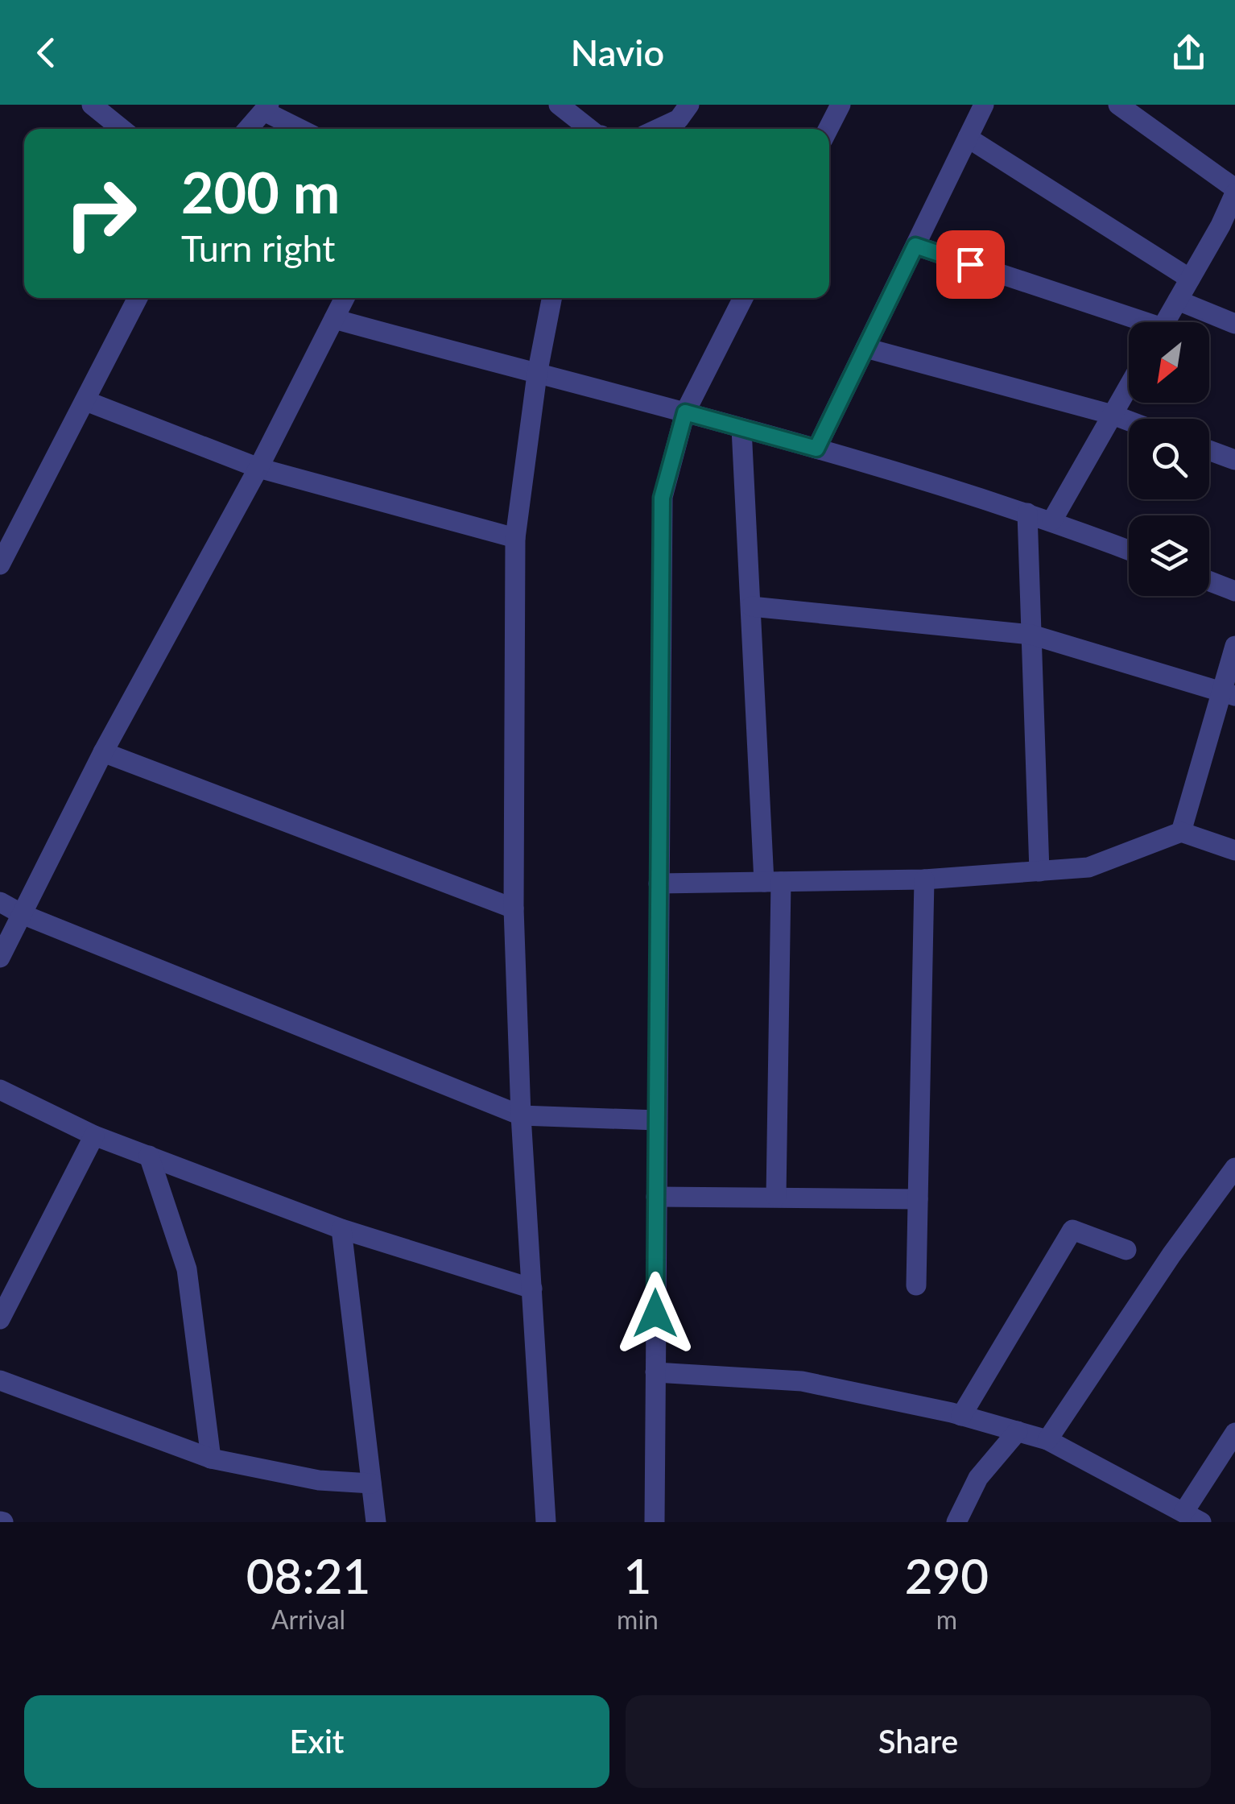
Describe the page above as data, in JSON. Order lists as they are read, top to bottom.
{
  "north": "bottom left",
  "page": {
    "header": "Navio",
    "turn": ["200 m", "Turn right"],
    "eta": [
      "08:21",
      "Arrival",
      "1",
      "min",
      "290",
      "m"
    ],
    "buttons": ["Exit", "Share"]
  }
}
